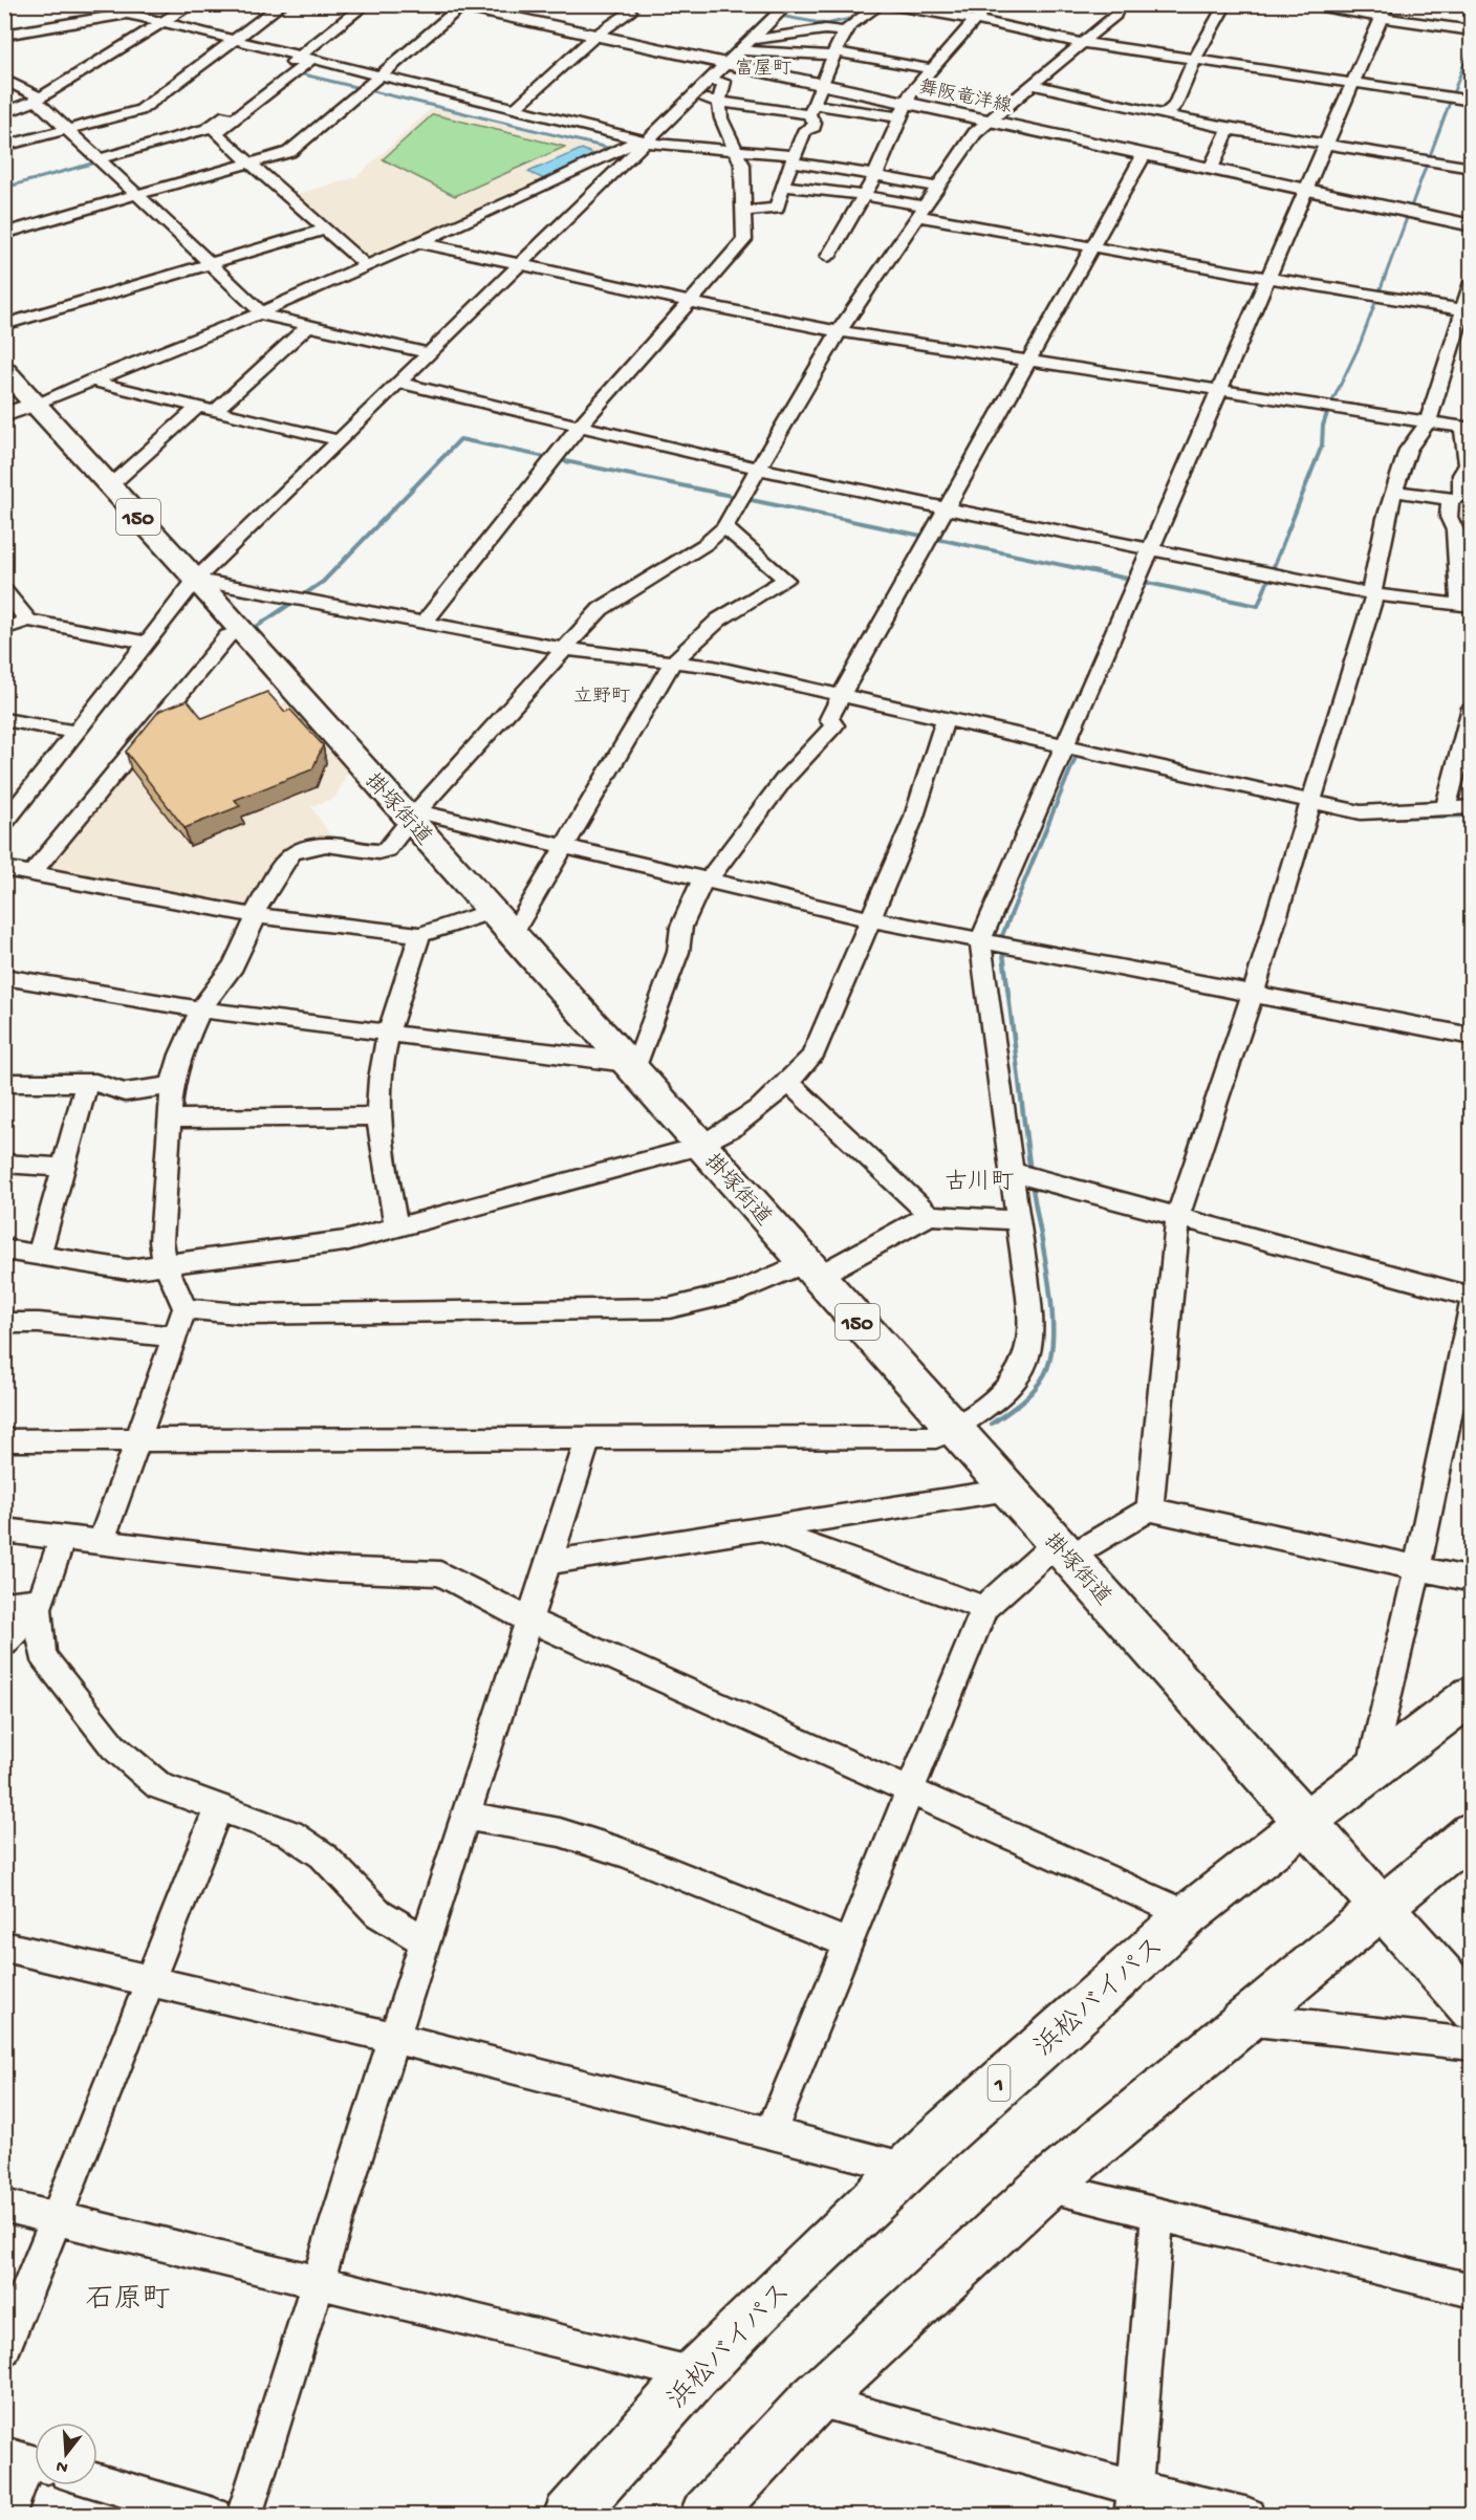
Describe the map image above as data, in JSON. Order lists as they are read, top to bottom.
{
  "streets": {
    "highway": [
      "150",
      "掛塚街道",
      "浜松バイパス",
      "1"
    ],
    "main road": ["舞阪竜洋線"]
  },
  "crossings": [
    ["掛塚街道", "浜松バイパス"]
  ],
  "districts": [
    "富屋町",
    "立野町",
    "古川町",
    "石原町"
  ],
  "north": "bottom"
}
